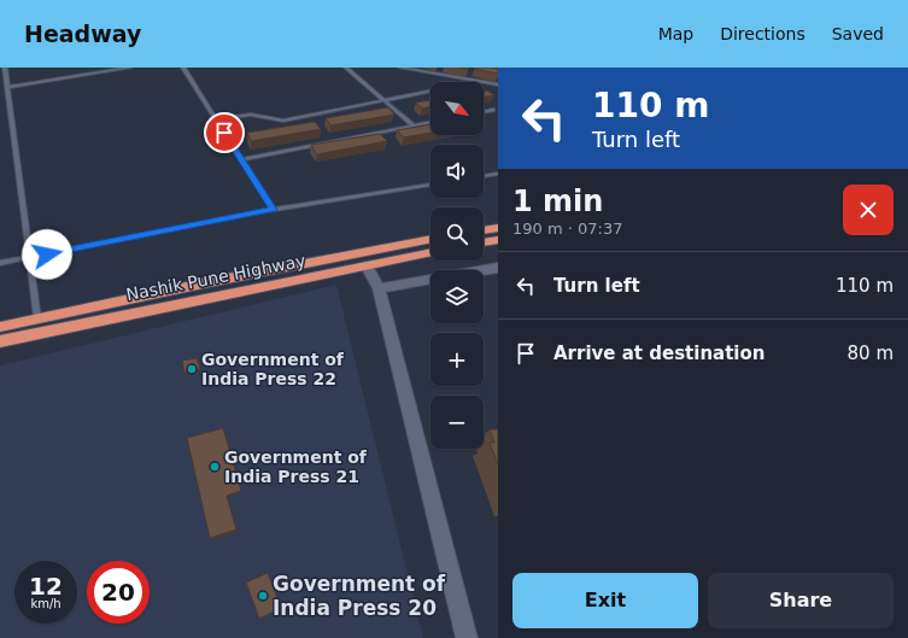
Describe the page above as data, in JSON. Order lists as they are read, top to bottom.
{
  "streets": {
    "highway": ["Nashik Pune Highway"]
  },
  "places": ["Government of India Press 22", "Government of India Press 21", "Government of India Press 20"],
  "north": "bottom right",
  "page": {
    "header": "Headway",
    "nav": ["Map", "Directions", "Saved"],
    "turn": ["110 m", "Turn left"],
    "map_buttons": ["+", "−"],
    "heading": ["1 min", "190 m · 07:37"],
    "list": [
      {
        "name": "Turn left",
        "value": "110 m"
      },
      {
        "name": "Arrive at destination",
        "value": "80 m"
      }
    ],
    "speed": "12 km/h",
    "limit": "20",
    "buttons": ["Exit", "Share"]
  }
}
